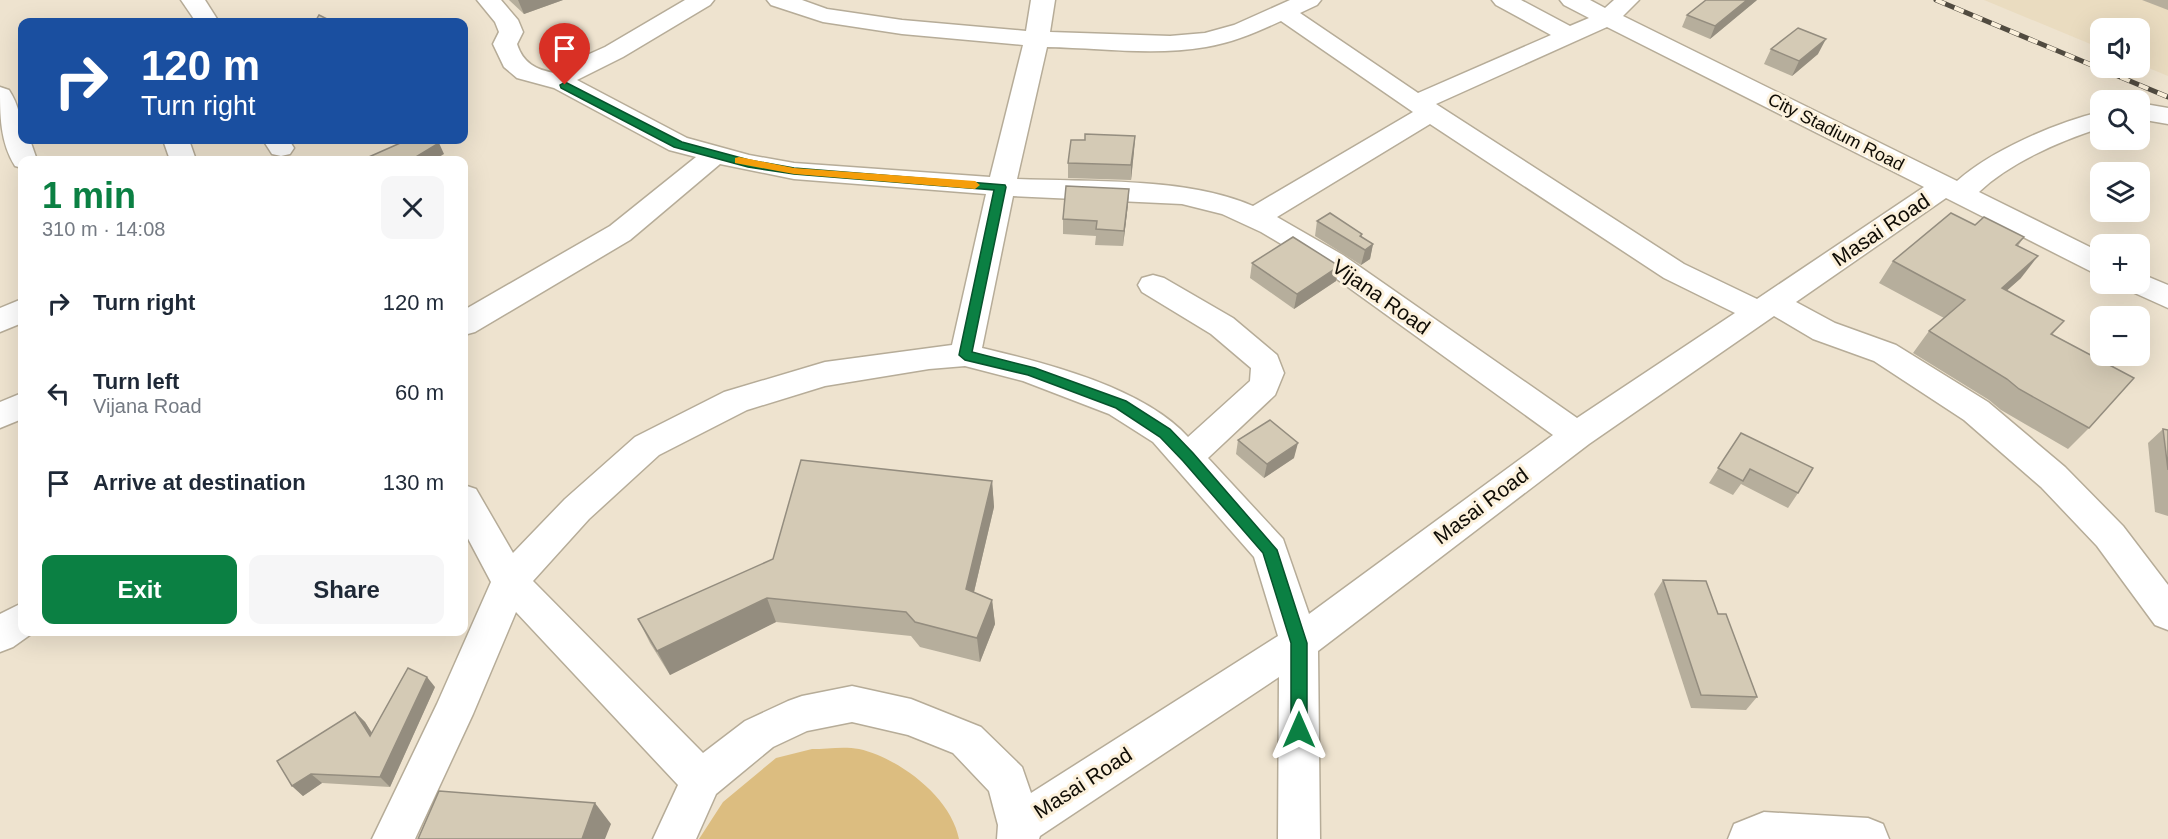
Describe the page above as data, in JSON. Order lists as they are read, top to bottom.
{
  "streets": {
    "street": ["City Stadium Road", "Masai Road", "Vijana Road"]
  },
  "crossings": [
    ["City Stadium Road", "Masai Road"],
    ["Masai Road", "Vijana Road"]
  ],
  "page": {
    "map_buttons": ["+", "−"],
    "turn": ["120 m", "Turn right"],
    "heading": ["1 min", "310 m · 14:08"],
    "list": [
      {
        "name": "Turn right",
        "value": "120 m"
      },
      {
        "name": "Turn left",
        "note": "Vijana Road",
        "value": "60 m"
      },
      {
        "name": "Arrive at destination",
        "value": "130 m"
      }
    ],
    "buttons": ["Exit", "Share"]
  }
}
